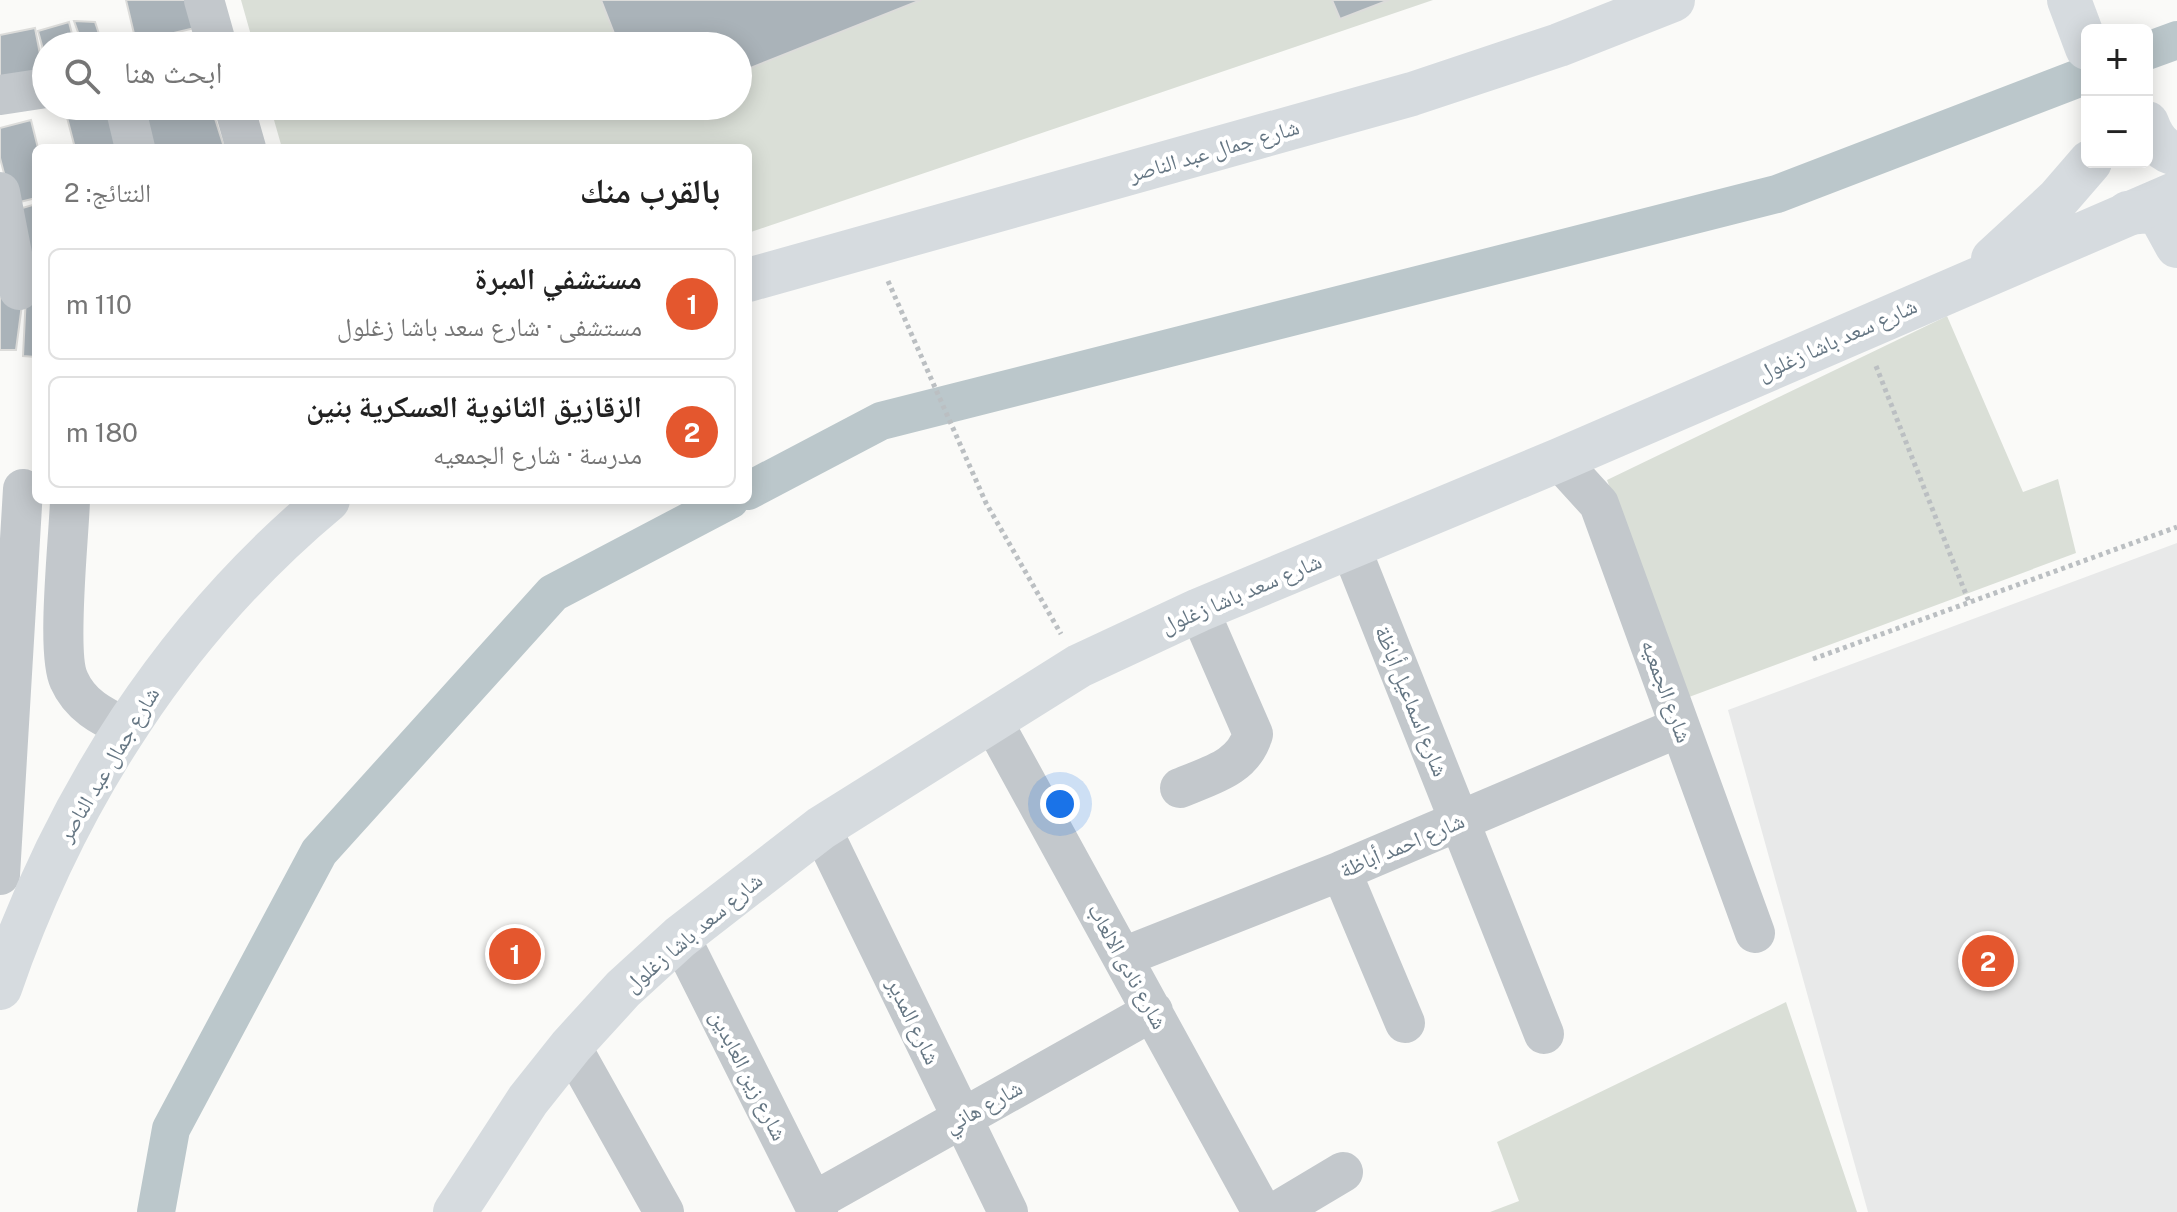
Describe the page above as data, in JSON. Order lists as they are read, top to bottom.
{
  "streets": {
    "main road": ["شارع جمال عبد الناصر", "شارع سعد باشا زغلول"],
    "street": [
      "شارع الجمعيه",
      "شارع اسماعيل أباظة",
      "شارع احمد أباظة",
      "شارع نادى الالعاب",
      "شارع المدير",
      "شارع زين العابدين",
      "شارع هاني"
    ]
  },
  "crossings": [
    ["شارع سعد باشا زغلول", "شارع الجمعيه"],
    ["شارع سعد باشا زغلول", "شارع اسماعيل أباظة"],
    ["شارع سعد باشا زغلول", "شارع نادى الالعاب"],
    ["شارع سعد باشا زغلول", "شارع المدير"],
    ["شارع سعد باشا زغلول", "شارع زين العابدين"],
    ["شارع الجمعيه", "شارع احمد أباظة"],
    ["شارع اسماعيل أباظة", "شارع احمد أباظة"],
    ["شارع احمد أباظة", "شارع نادى الالعاب"],
    ["شارع نادى الالعاب", "شارع هاني"],
    ["شارع المدير", "شارع هاني"],
    ["شارع زين العابدين", "شارع هاني"]
  ],
  "page": {
    "map_buttons": ["+", "−"],
    "search": "ابحث هنا",
    "heading": ["بالقرب منك", "النتائج: 2"],
    "list": [
      {
        "mark": "1",
        "name": "مستشفي المبرة",
        "note": "مستشفى · شارع سعد باشا زغلول",
        "value": "110 m"
      },
      {
        "mark": "2",
        "name": "الزقازيق الثانوية العسكرية بنين",
        "note": "مدرسة · شارع الجمعيه",
        "value": "180 m"
      }
    ],
    "pins": ["1", "2"]
  }
}
